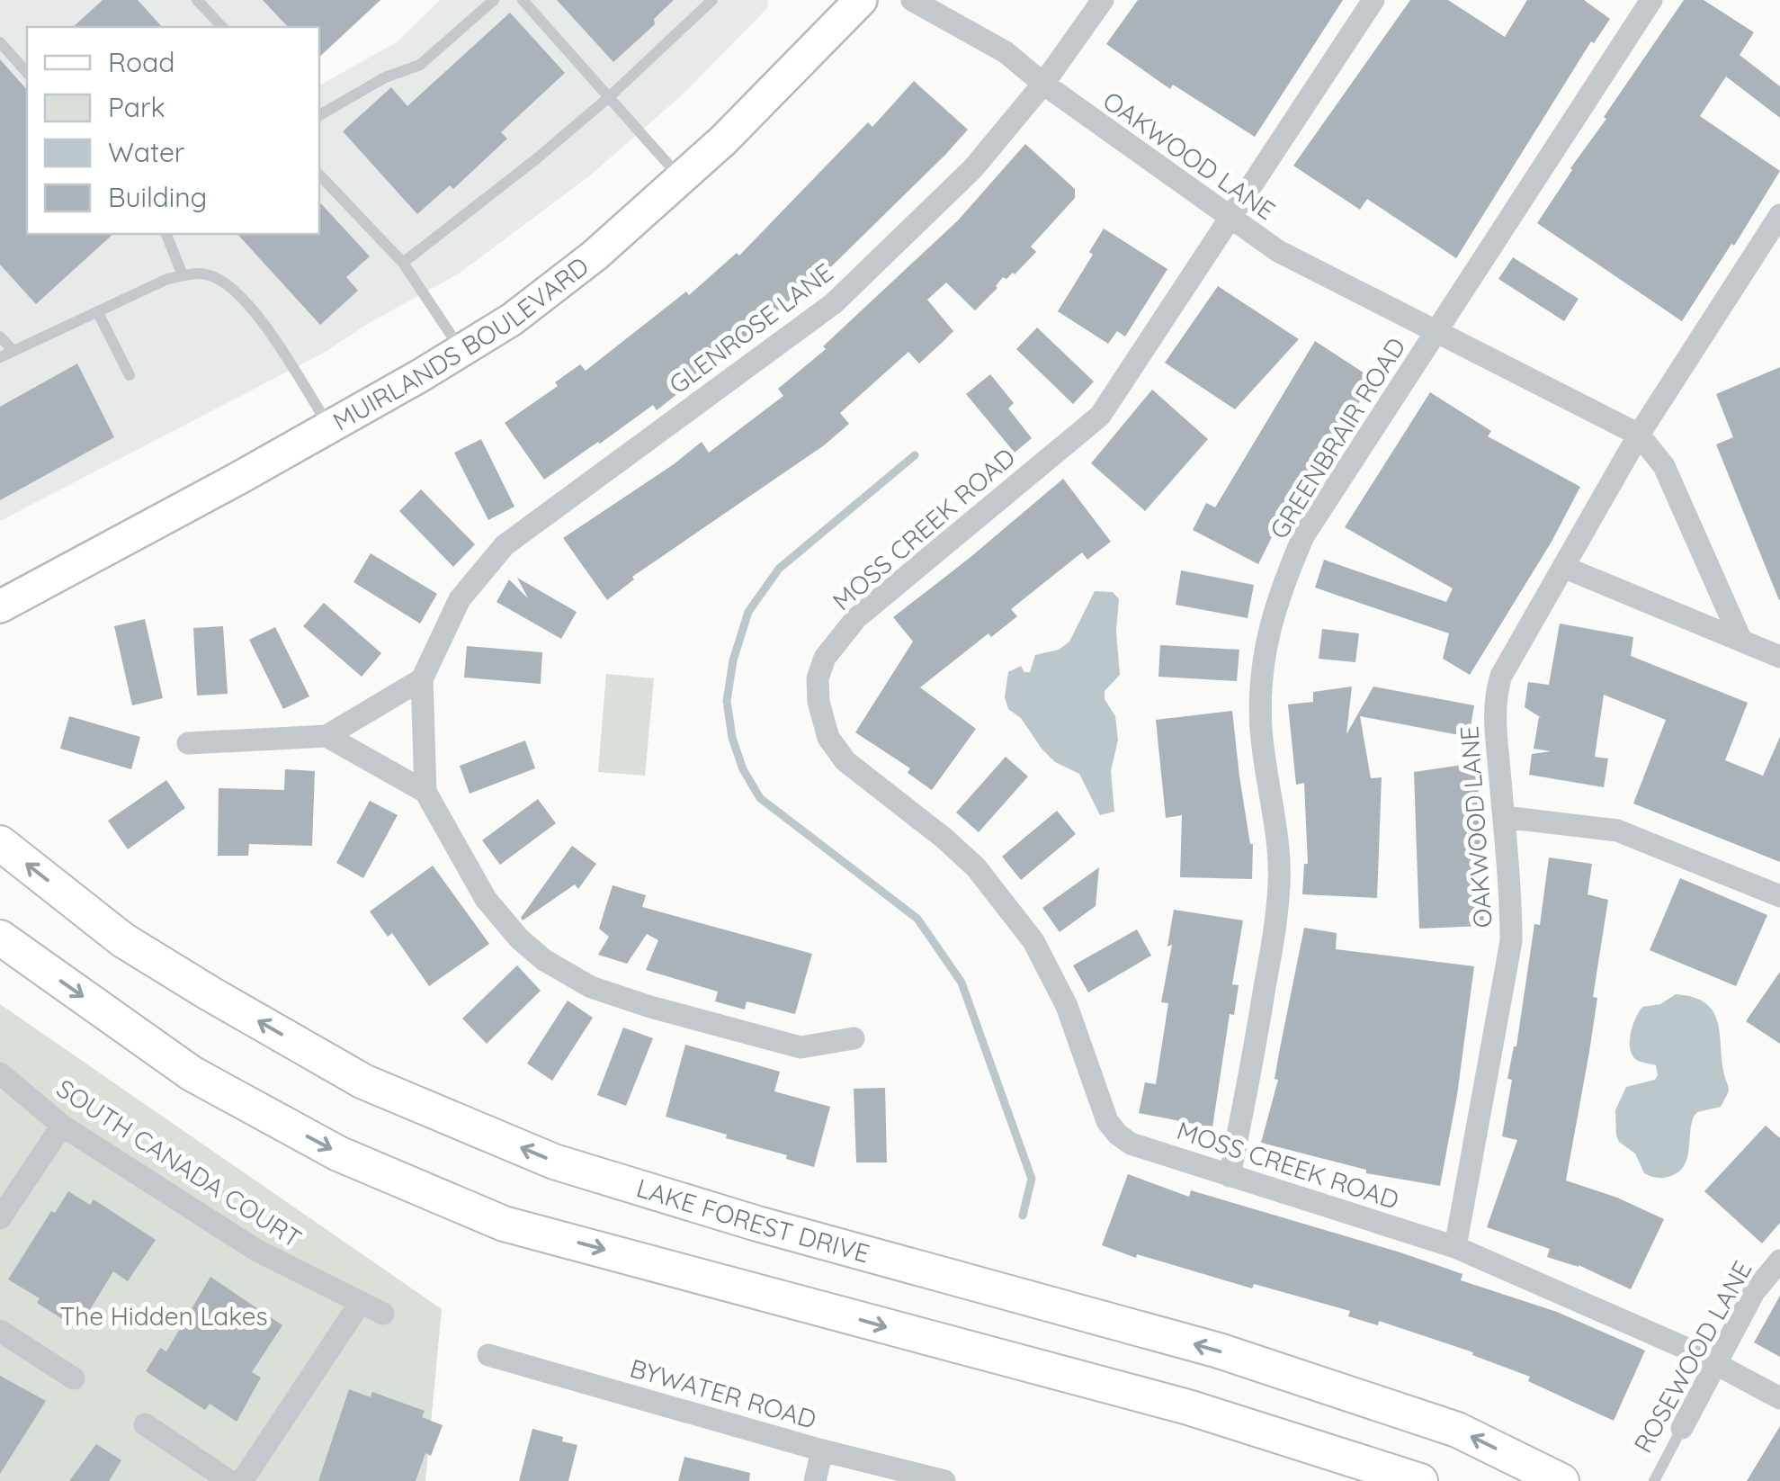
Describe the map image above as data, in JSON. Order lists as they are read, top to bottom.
{
  "streets": {
    "main road": ["MUIRLANDS BOULEVARD", "LAKE FOREST DRIVE"],
    "street": [
      "OAKWOOD LANE",
      "GLENROSE LANE",
      "GREENBRAIR ROAD",
      "MOSS CREEK ROAD",
      "SOUTH CANADA COURT",
      "ROSEWOOD LANE",
      "BYWATER ROAD"
    ]
  },
  "crossings": [
    ["OAKWOOD LANE", "GLENROSE LANE"],
    ["OAKWOOD LANE", "GREENBRAIR ROAD"],
    ["OAKWOOD LANE", "MOSS CREEK ROAD"],
    ["GREENBRAIR ROAD", "MOSS CREEK ROAD"],
    ["MOSS CREEK ROAD", "ROSEWOOD LANE"]
  ],
  "parks": ["The Hidden Lakes"],
  "legend": [
    "Road",
    "Park",
    "Water",
    "Building"
  ]
}
